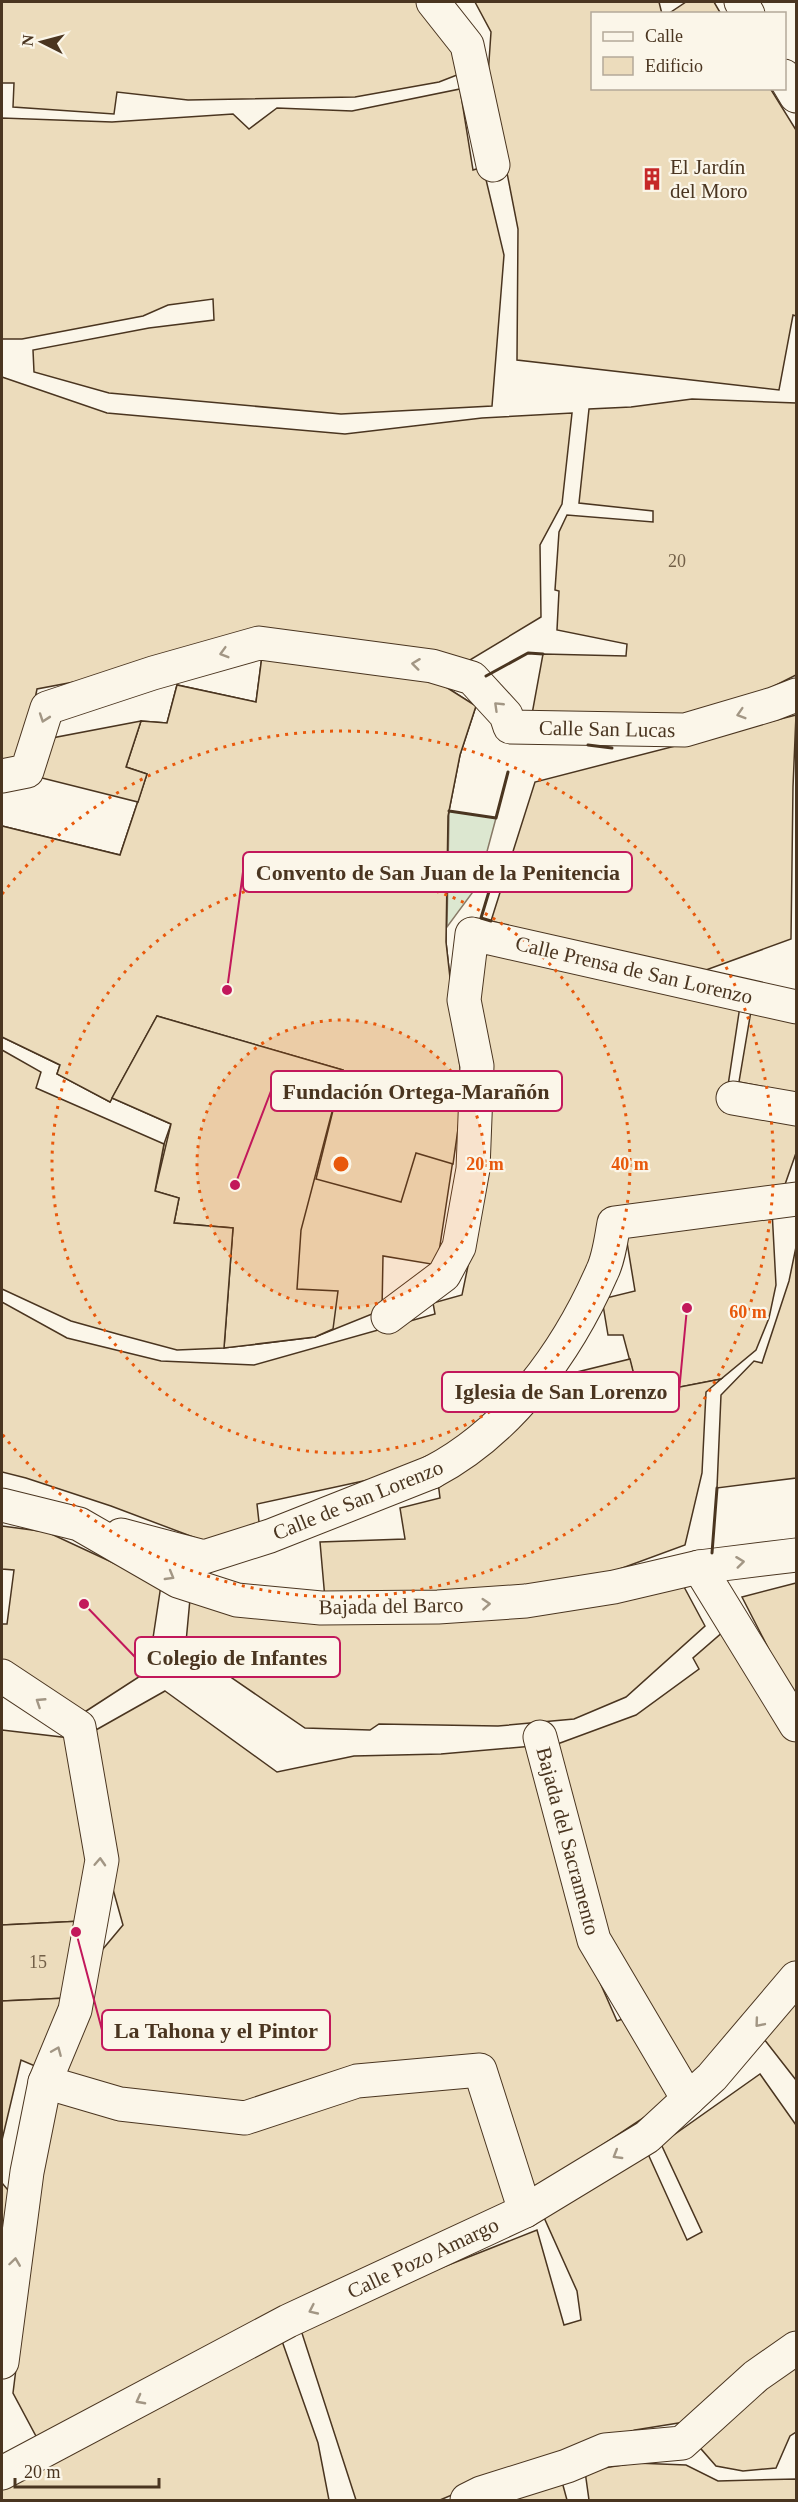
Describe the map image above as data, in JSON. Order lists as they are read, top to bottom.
{
  "streets": {
    "street": [
      "Calle San Lucas",
      "Calle Prensa de San Lorenzo",
      "Calle de San Lorenzo",
      "Bajada del Barco",
      "Bajada del Sacramento",
      "Calle Pozo Amargo"
    ]
  },
  "crossings": [
    ["Calle de San Lorenzo", "Bajada del Barco"],
    ["Bajada del Sacramento", "Calle Pozo Amargo"]
  ],
  "one_way": ["Calle San Lucas", "Bajada del Barco"],
  "places": {
    "building": ["El Jardín del Moro"],
    "other": [
      "Convento de San Juan de la Penitencia",
      "Fundación Ortega-Marañón",
      "Iglesia de San Lorenzo",
      "Colegio de Infantes",
      "La Tahona y el Pintor"
    ]
  },
  "house_numbers": ["20", "15"],
  "legend": ["Calle", "Edificio"],
  "scale_bar": "20 m",
  "north": "left",
  "rings": ["20 m", "40 m", "60 m"]
}
